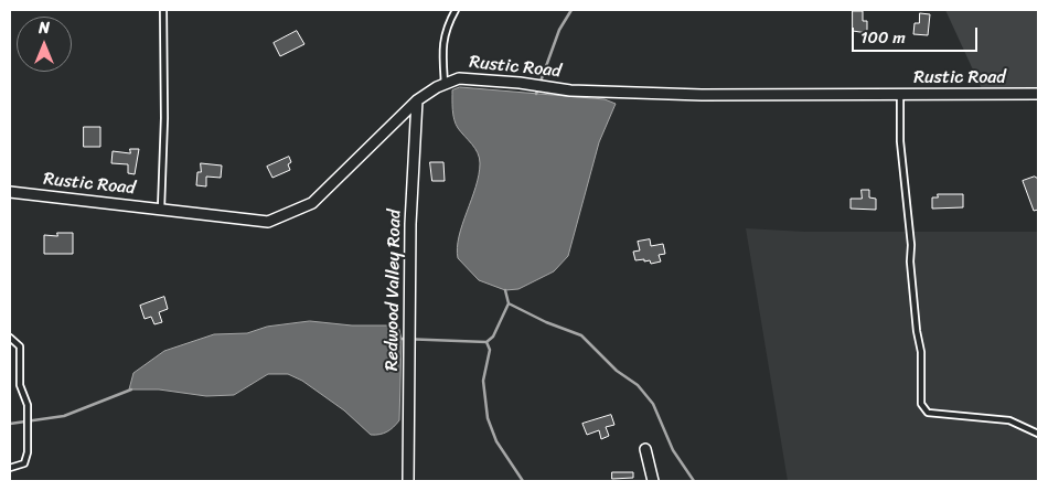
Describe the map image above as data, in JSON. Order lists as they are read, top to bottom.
{
  "streets": {
    "street": ["Rustic Road", "Redwood Valley Road"]
  },
  "crossings": [
    ["Rustic Road", "Redwood Valley Road"]
  ],
  "scale_bar": "100 m",
  "north": "top"
}
